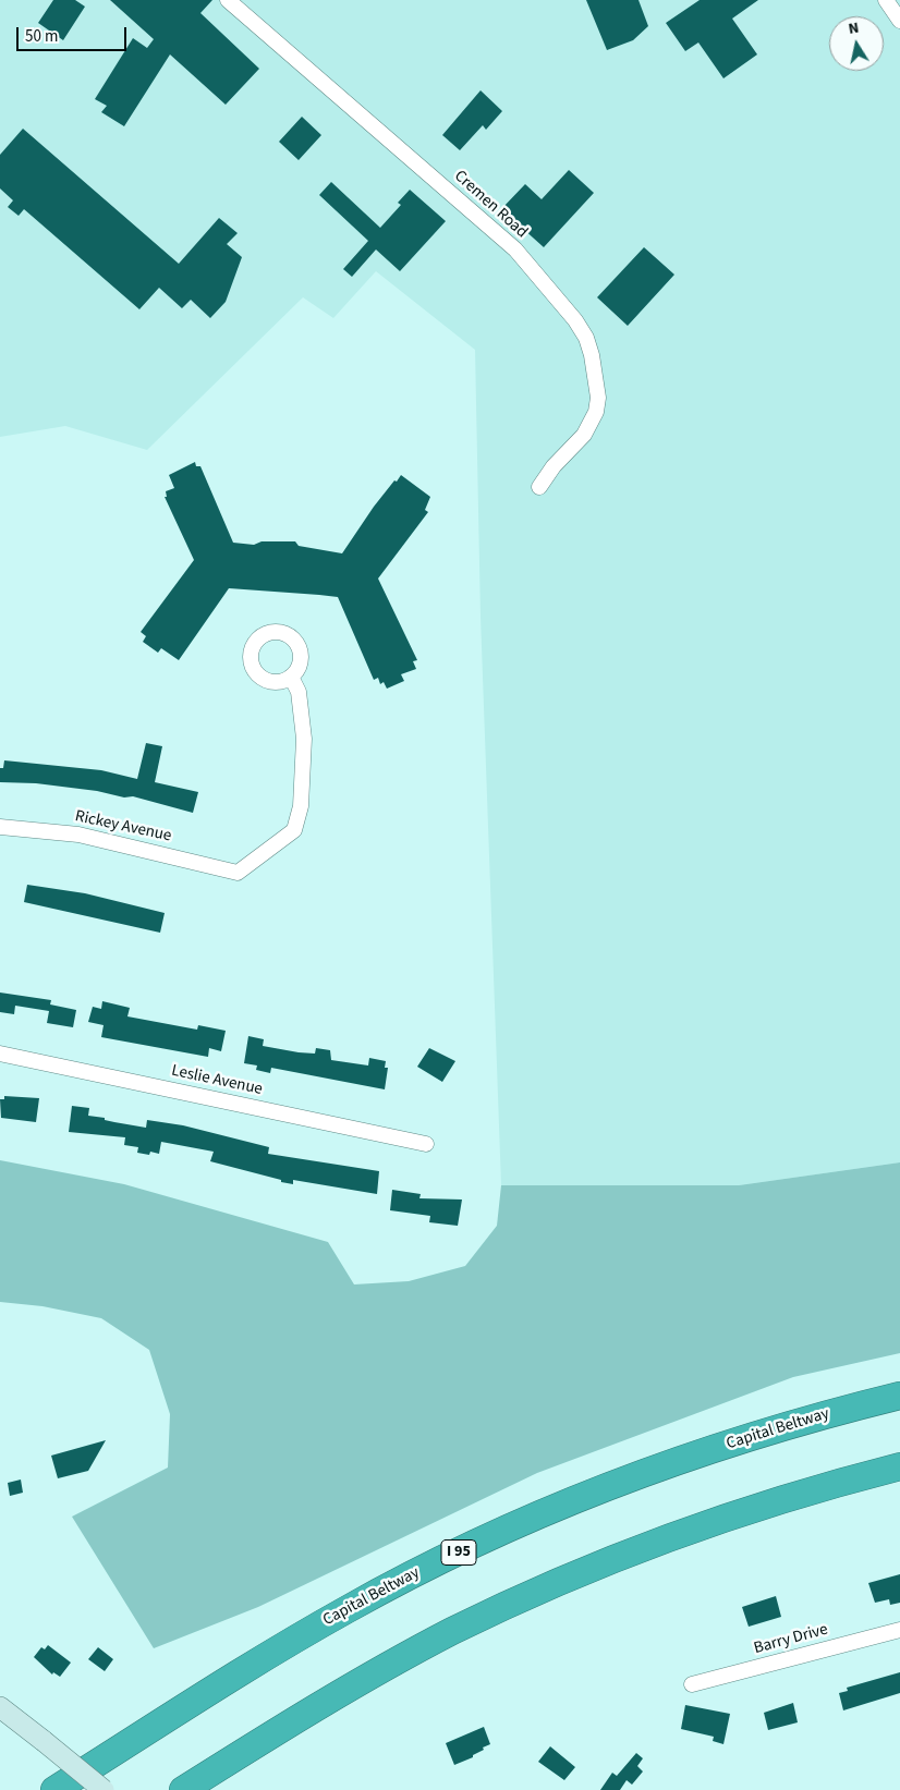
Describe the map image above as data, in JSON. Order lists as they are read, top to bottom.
{
  "streets": {
    "highway": ["Capital Beltway", "I 95"],
    "street": [
      "Cremen Road",
      "Rickey Avenue",
      "Leslie Avenue",
      "Barry Drive"
    ]
  },
  "scale_bar": "50 m",
  "north": "top"
}
